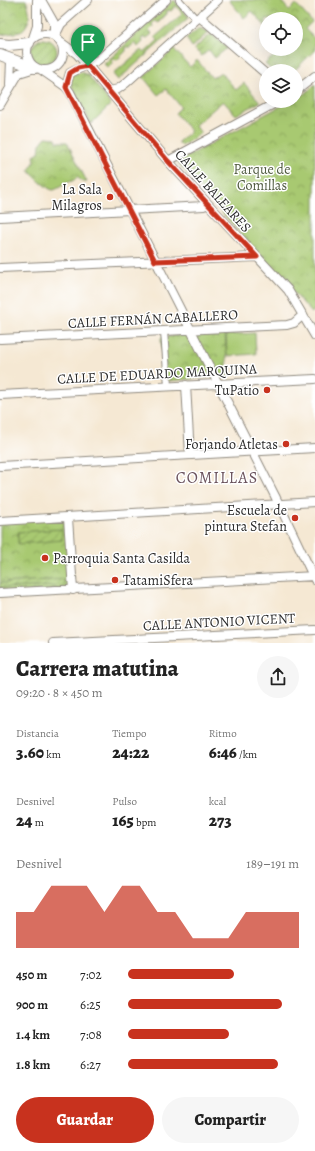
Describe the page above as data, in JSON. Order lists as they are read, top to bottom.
{
  "streets": {
    "street": [
      "CALLE BALEARES",
      "CALLE FERNÁN CABALLERO",
      "CALLE DE EDUARDO MARQUINA",
      "CALLE ANTONIO VICENT"
    ]
  },
  "crossings": [
    ["CALLE BALEARES", "CALLE FERNÁN CABALLERO"]
  ],
  "districts": ["COMILLAS"],
  "parks": ["Parque de Comillas"],
  "places": [
    "La Sala Milagros",
    "TuPatio",
    "Forjando Atletas",
    "Escuela de pintura Stefan",
    "Parroquia Santa Casilda",
    "TatamiSfera"
  ],
  "page": {
    "heading": ["Carrera matutina", "09:20 · 8 × 450 m"],
    "stats": [
      ["Distancia", "3.60 km"],
      ["Tiempo", "24:22"],
      ["Ritmo", "6:46 /km"],
      ["Desnivel", "24 m"],
      ["Pulso", "165 bpm"],
      ["kcal", "273"]
    ],
    "chart": ["Desnivel", "189–191 m"],
    "list": [
      {
        "name": "450 m",
        "note": "7:02"
      },
      {
        "name": "900 m",
        "note": "6:25"
      },
      {
        "name": "1.4 km",
        "note": "7:08"
      },
      {
        "name": "1.8 km",
        "note": "6:27"
      }
    ],
    "buttons": ["Guardar", "Compartir"]
  }
}
